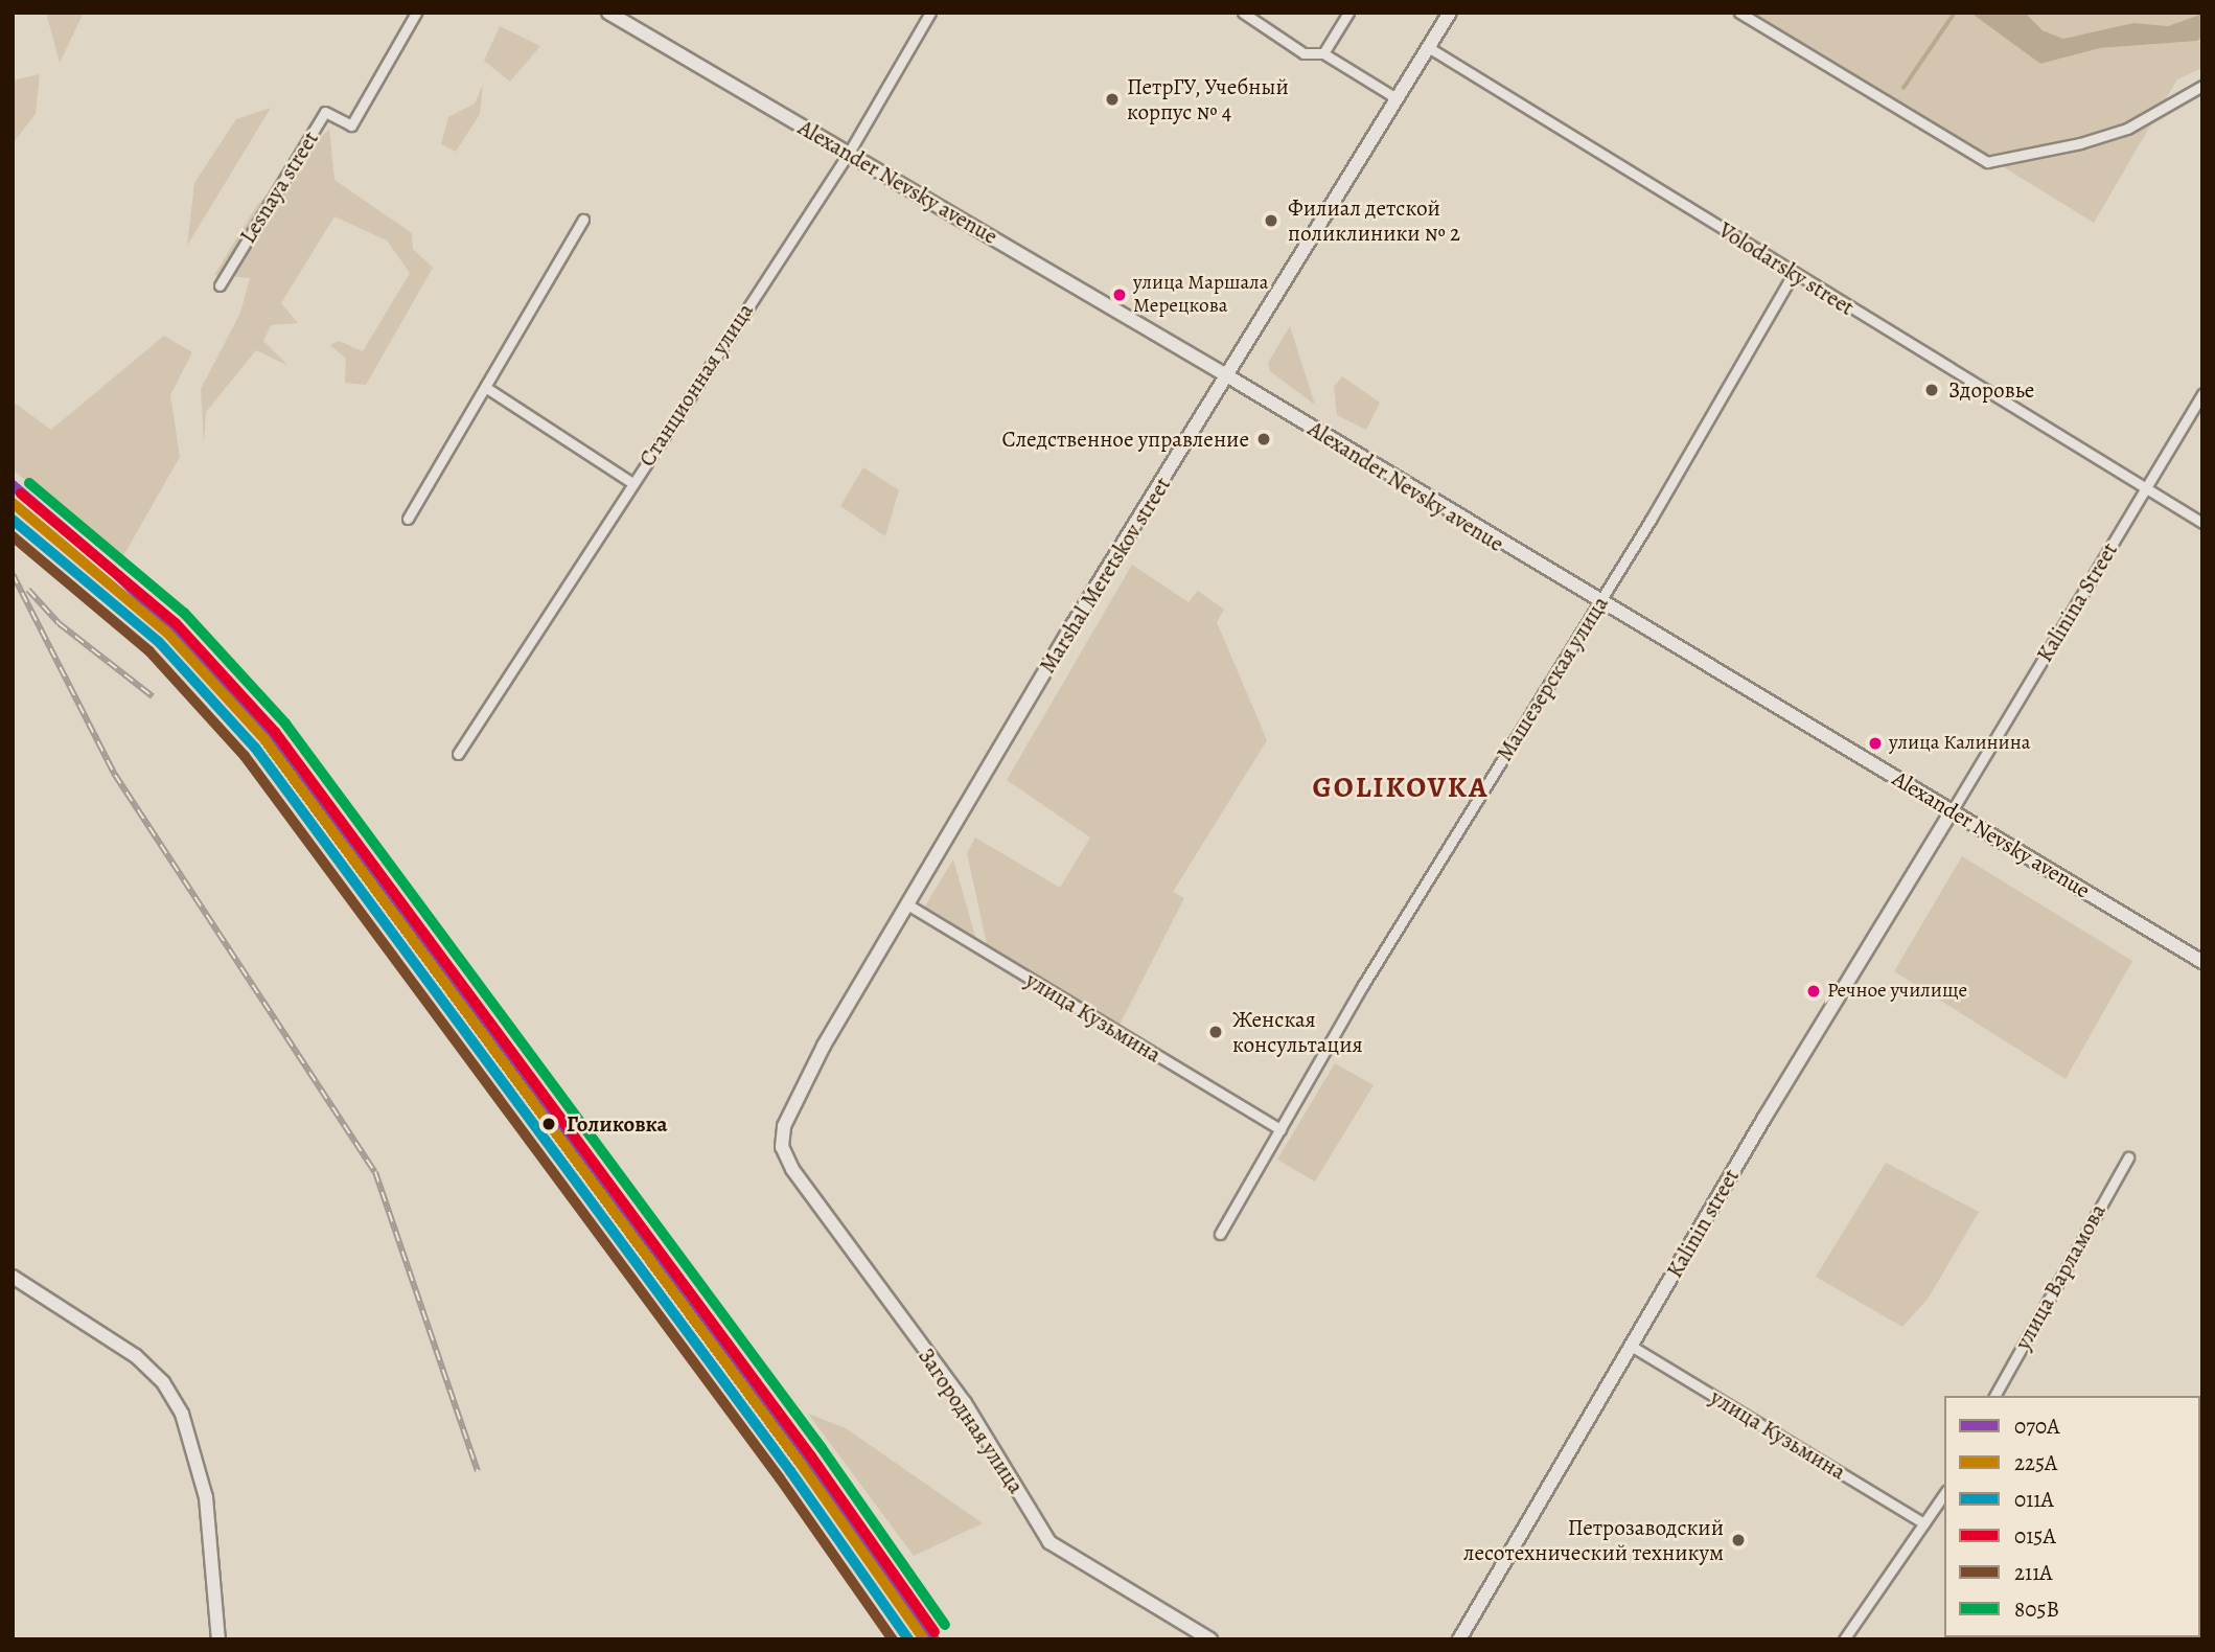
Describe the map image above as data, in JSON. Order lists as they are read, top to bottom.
{
  "streets": {
    "main road": [
      "Alexander Nevsky avenue",
      "Marshal Meretskov street",
      "Kalinin street",
      "Загородная улица"
    ],
    "street": [
      "Lesnaya street",
      "Volodarsky street",
      "Станционная улица",
      "Kalinina Street",
      "Машезерская улица",
      "улица Кузьмина",
      "улица Варламова"
    ]
  },
  "crossings": [
    ["Alexander Nevsky avenue", "Станционная улица"],
    ["Alexander Nevsky avenue", "Marshal Meretskov street"],
    ["Alexander Nevsky avenue", "Kalinina Street"],
    ["Alexander Nevsky avenue", "Машезерская улица"],
    ["Alexander Nevsky avenue", "Kalinin street"],
    ["Volodarsky street", "Marshal Meretskov street"],
    ["Volodarsky street", "Kalinina Street"],
    ["Volodarsky street", "Машезерская улица"],
    ["Marshal Meretskov street", "улица Кузьмина"],
    ["Marshal Meretskov street", "Загородная улица"],
    ["Kalinina Street", "Kalinin street"],
    ["Машезерская улица", "улица Кузьмина"],
    ["улица Кузьмина", "Kalinin street"]
  ],
  "districts": ["GOLIKOVKA"],
  "places": [
    "ПетрГУ, Учебный корпус № 4",
    "Филиал детской поликлиники № 2",
    "улица Маршала Мерецкова",
    "Здоровье",
    "Следственное управление",
    "улица Калинина",
    "Речное училище",
    "Женская консультация",
    "Голиковка",
    "Петрозаводский лесотехнический техникум"
  ],
  "lines": [
    "transit line 805В",
    "transit line 070А",
    "transit line 015А",
    "transit line 225А",
    "transit line 011А",
    "transit line 211А"
  ],
  "legend": [
    "070А",
    "225А",
    "011А",
    "015А",
    "211А",
    "805В"
  ]
}
